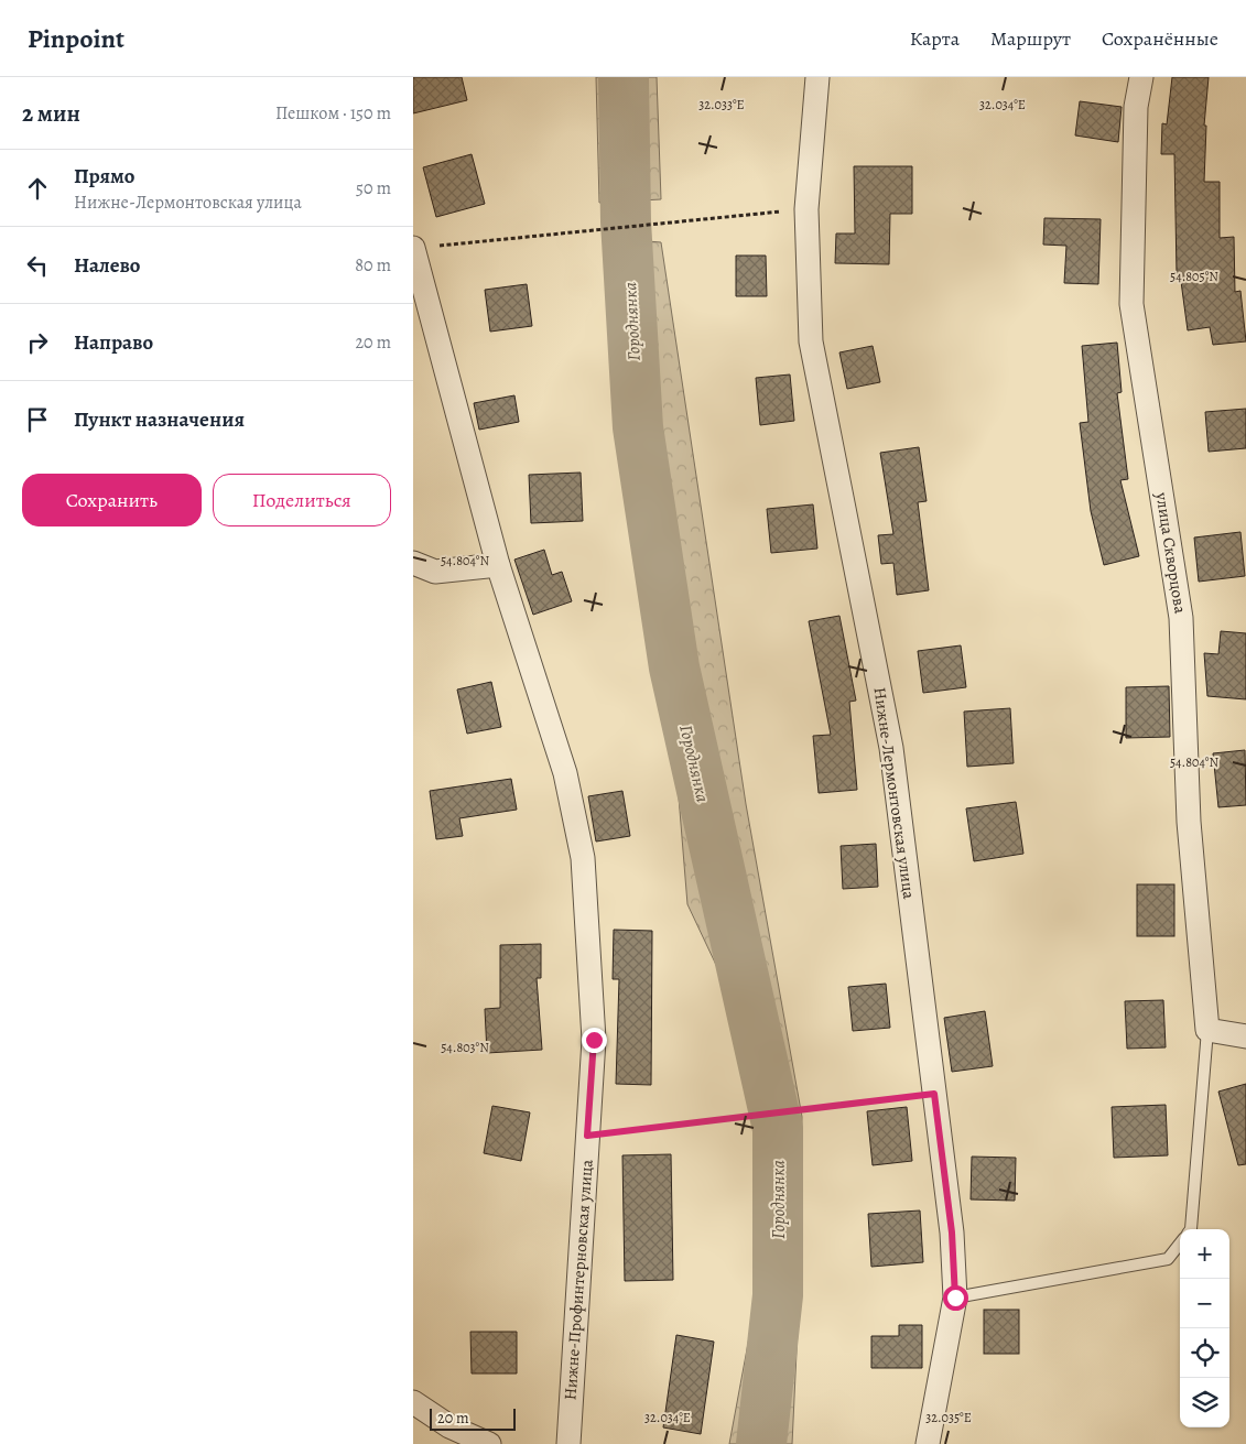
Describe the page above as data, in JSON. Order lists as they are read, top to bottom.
{
  "streets": {
    "street": ["улица Скворцова", "Нижне-Лермонтовская улица", "Нижне-Профинтерновская улица"]
  },
  "water": ["Городнянка"],
  "scale_bar": "20 m",
  "page": {
    "header": "Pinpoint",
    "nav": ["Карта", "Маршрут", "Сохранённые"],
    "heading": ["2 мин", "Пешком · 150 m"],
    "list": [
      ["Прямо", "Нижне-Лермонтовская улица", "50 m"],
      ["Налево", "80 m"],
      ["Направо", "20 m"],
      "Пункт назначения"
    ],
    "buttons": ["Сохранить", "Поделиться"],
    "map_buttons": ["+", "−"],
    "scale": "20 m"
  },
  "coordinates": [
    "32.033°E",
    "32.034°E",
    "54.805°N",
    "54.804°N",
    "54.803°N",
    "32.035°E"
  ]
}
